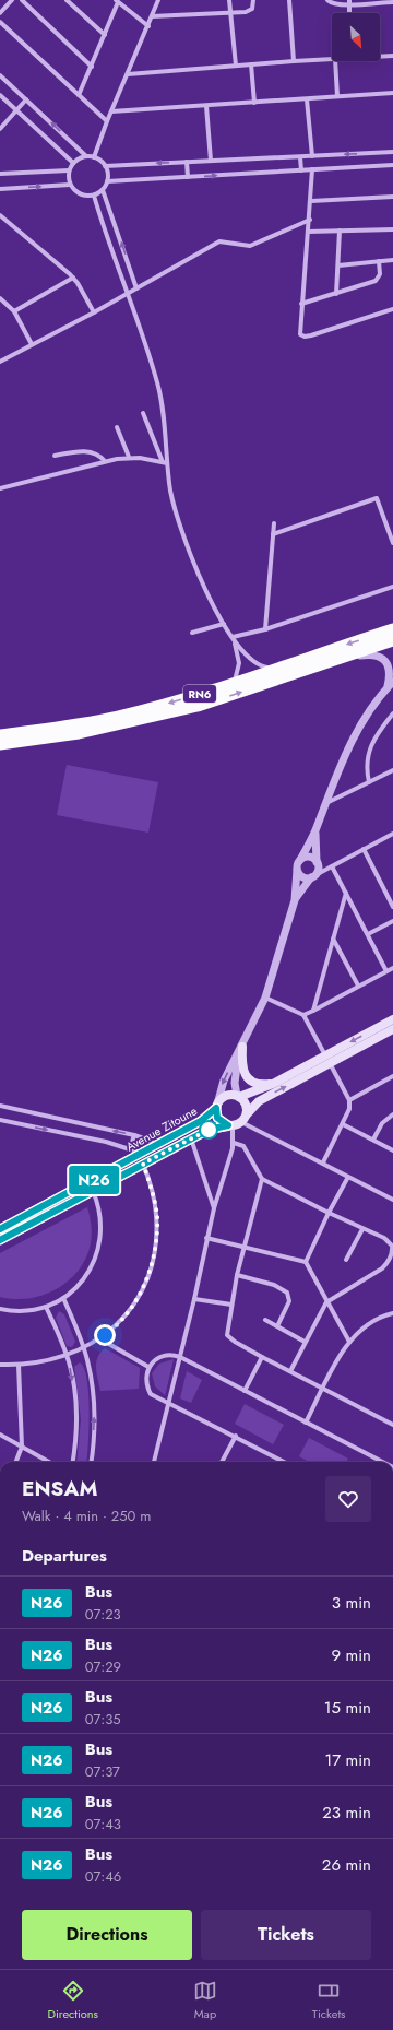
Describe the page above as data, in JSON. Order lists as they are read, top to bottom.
{
  "streets": {
    "highway": ["RN6"],
    "main road": ["Avenue Zitoune"]
  },
  "lines": ["bus line N26"],
  "north": "bottom right",
  "page": {
    "on_map": "N26",
    "heading": [
      ["ENSAM", "Walk · 4 min · 250 m"],
      "Departures"
    ],
    "list": [
      {
        "mark": "N26",
        "name": "Bus",
        "note": "07:23",
        "value": "3 min"
      },
      {
        "mark": "N26",
        "name": "Bus",
        "note": "07:29",
        "value": "9 min"
      },
      {
        "mark": "N26",
        "name": "Bus",
        "note": "07:35",
        "value": "15 min"
      },
      {
        "mark": "N26",
        "name": "Bus",
        "note": "07:37",
        "value": "17 min"
      },
      {
        "mark": "N26",
        "name": "Bus",
        "note": "07:43",
        "value": "23 min"
      },
      {
        "mark": "N26",
        "name": "Bus",
        "note": "07:46",
        "value": "26 min"
      }
    ],
    "buttons": ["Directions", "Tickets"],
    "tabs": ["Directions", "Map", "Tickets"]
  }
}
